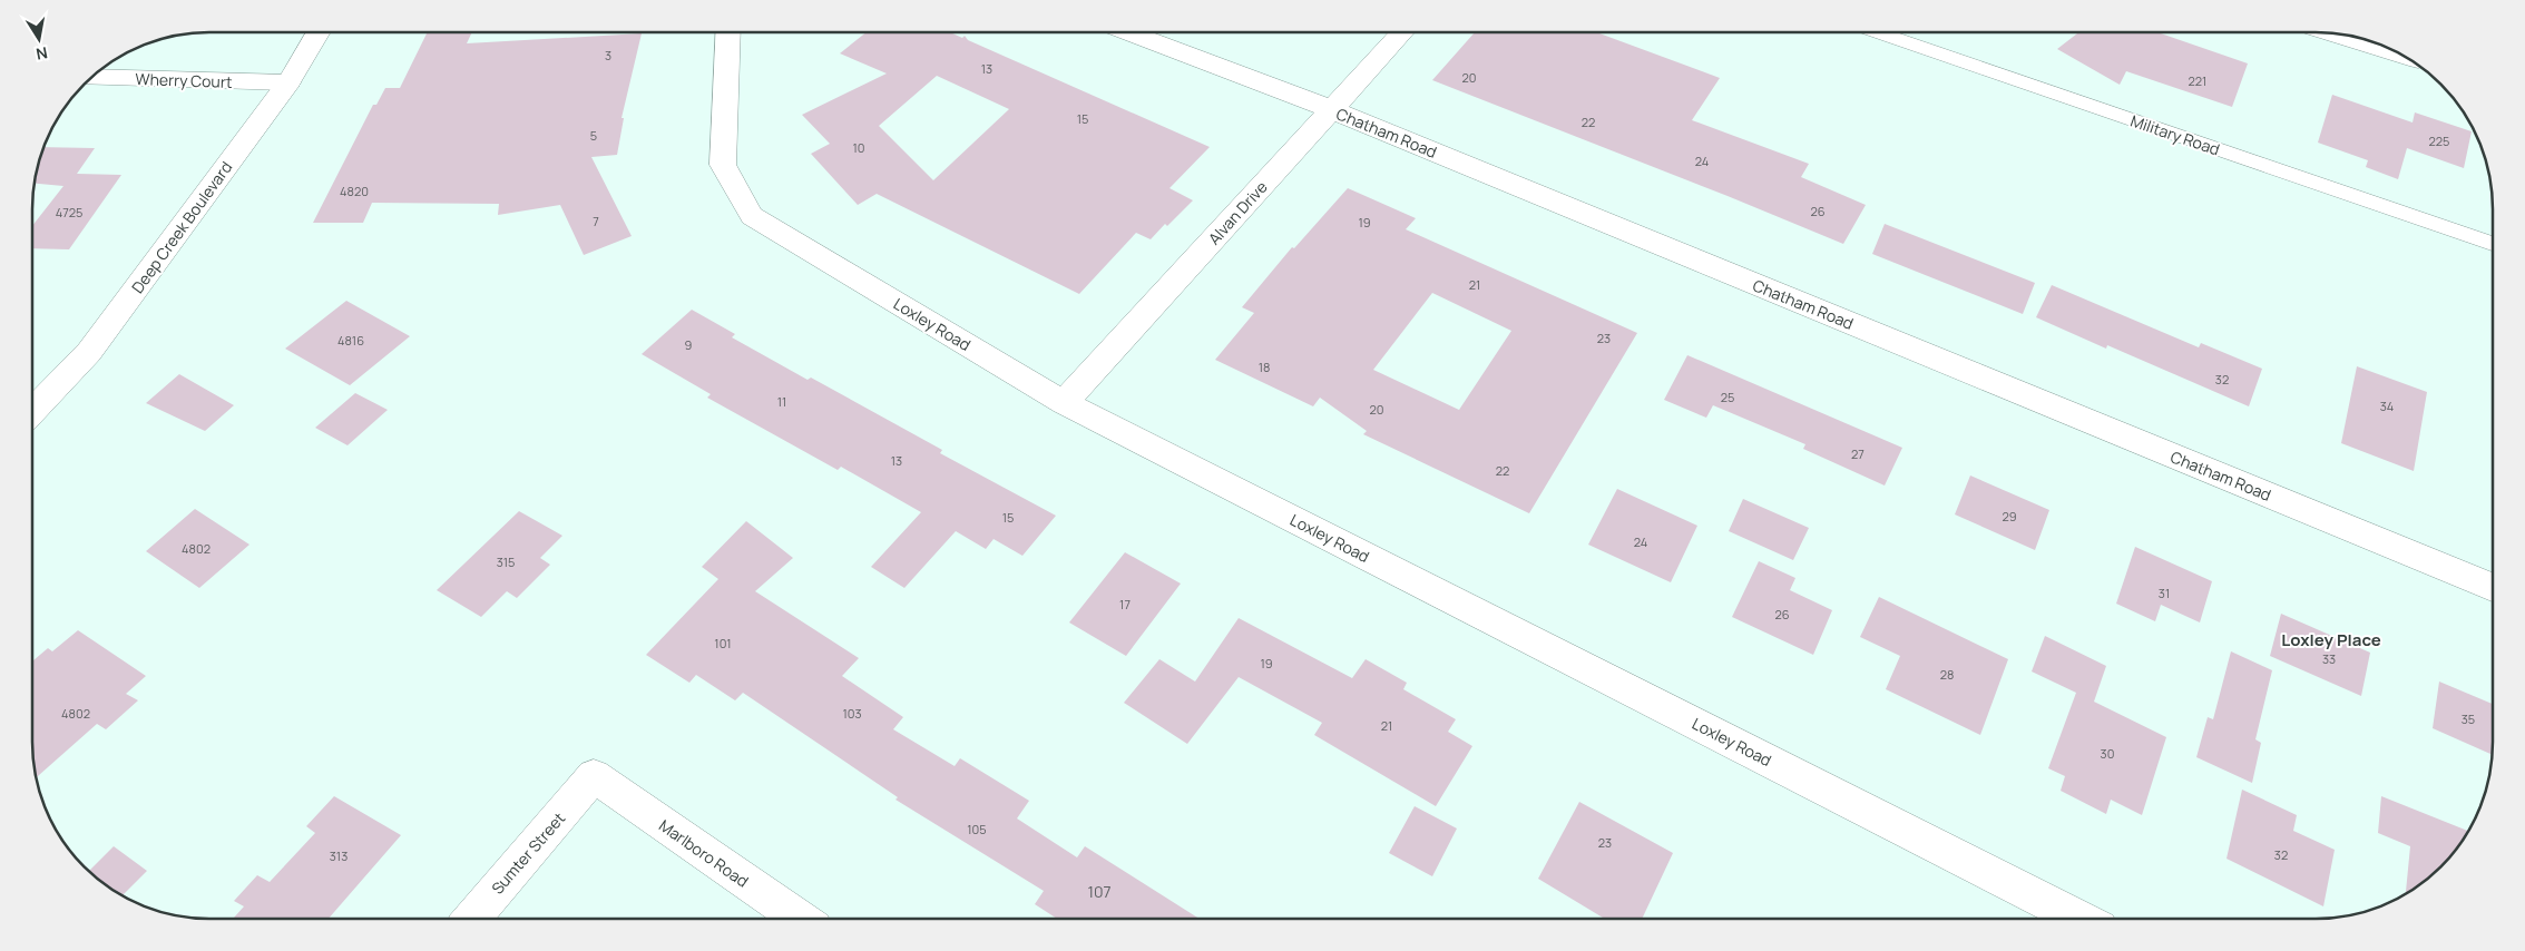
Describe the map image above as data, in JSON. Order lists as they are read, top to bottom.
{
  "streets": {
    "street": [
      "Wherry Court",
      "Chatham Road",
      "Alvan Drive",
      "Deep Creek Boulevard",
      "Loxley Road",
      "Sumter Street",
      "Marlboro Road"
    ],
    "lane": ["Military Road"]
  },
  "crossings": [
    ["Wherry Court", "Deep Creek Boulevard"],
    ["Chatham Road", "Alvan Drive"],
    ["Alvan Drive", "Loxley Road"],
    ["Sumter Street", "Marlboro Road"]
  ],
  "districts": ["Loxley Place"],
  "house_numbers": [
    "3",
    "13",
    "20",
    "221",
    "15",
    "22",
    "5",
    "225",
    "10",
    "24",
    "4820",
    "26",
    "4725",
    "7",
    "19",
    "21",
    "23",
    "4816",
    "9",
    "18",
    "32",
    "25",
    "11",
    "34",
    "20",
    "27",
    "13",
    "22",
    "29",
    "15",
    "24",
    "4802",
    "315",
    "31",
    "17",
    "26",
    "101",
    "33",
    "19",
    "28",
    "4802",
    "103",
    "35",
    "21",
    "30",
    "105",
    "23",
    "32",
    "313",
    "107"
  ],
  "north": "bottom"
}
